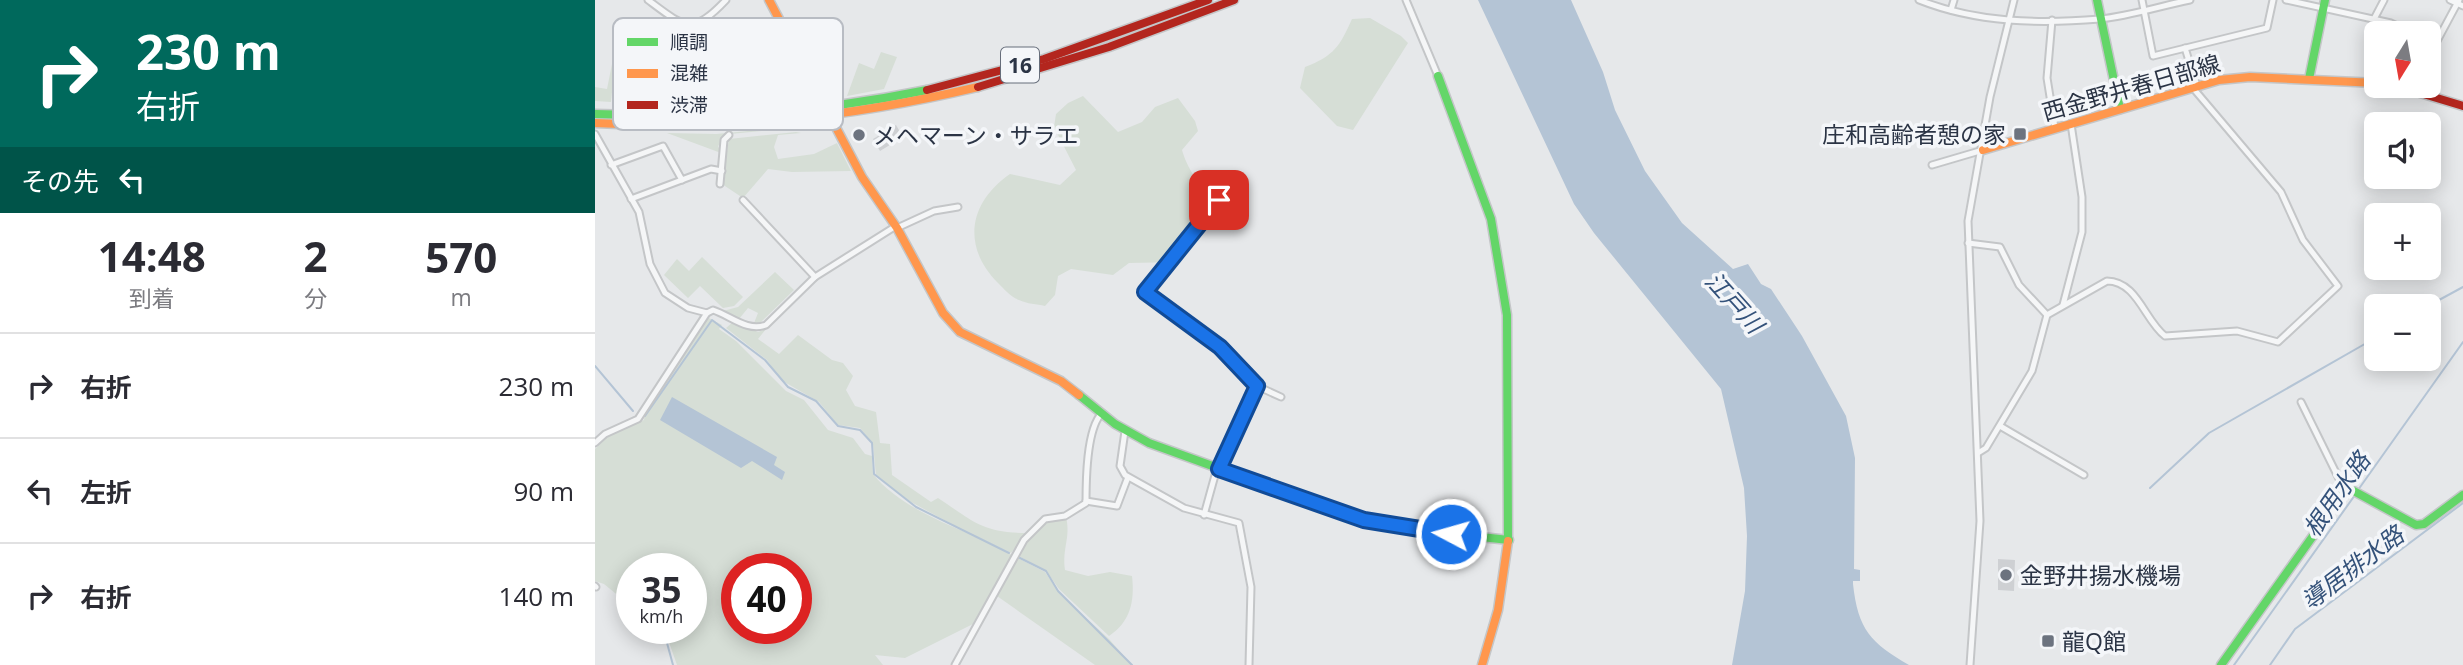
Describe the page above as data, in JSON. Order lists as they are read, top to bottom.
{
  "streets": {
    "main road": ["16", "西金野井春日部線"]
  },
  "water": ["江戸川", "根用水路", "導居排水路"],
  "places": {
    "transit": ["庄和高齢者憩の家", "龍Q館"],
    "other": ["メヘマーン・サラエ", "金野井揚水機場"]
  },
  "legend": ["順調", "混雑", "渋滞"],
  "north": "bottom",
  "page": {
    "turn": ["230 m", "右折"],
    "map_buttons": ["+", "−"],
    "then": "その先",
    "eta": [
      "14:48",
      "到着",
      "2",
      "分",
      "570",
      "m"
    ],
    "list": [
      {
        "name": "右折",
        "value": "230 m"
      },
      {
        "name": "左折",
        "value": "90 m"
      },
      {
        "name": "右折",
        "value": "140 m"
      }
    ],
    "speed": "35 km/h",
    "limit": "40"
  }
}
